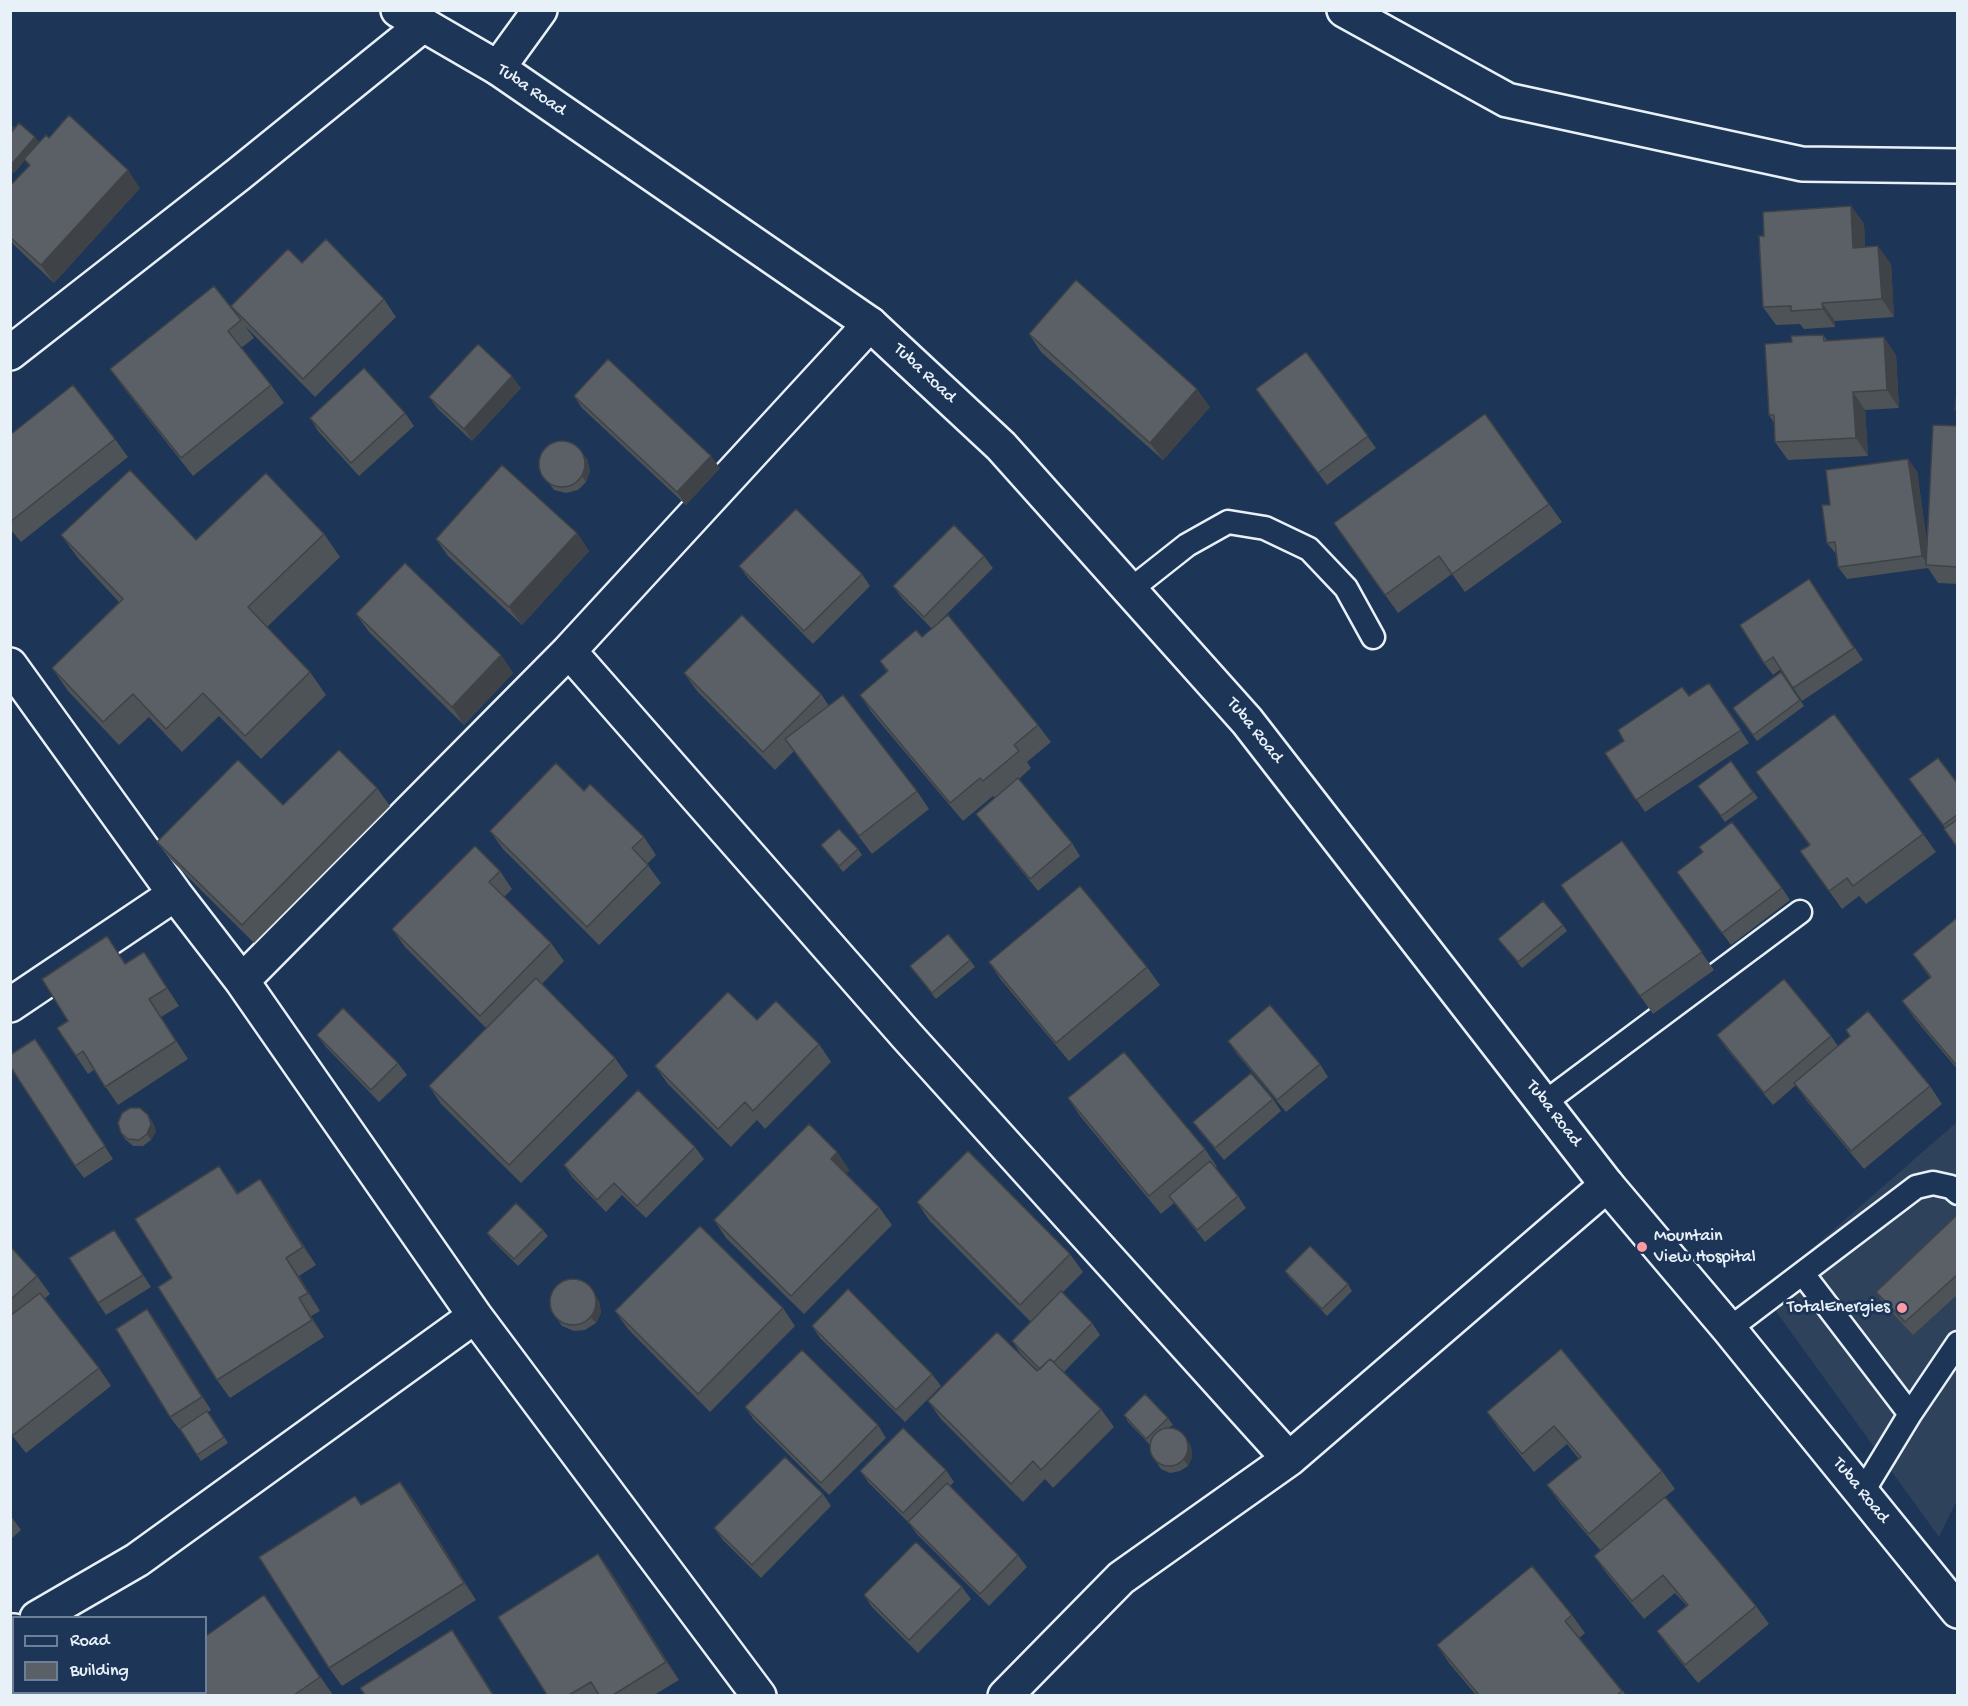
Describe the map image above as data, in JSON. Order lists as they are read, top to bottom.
{
  "streets": {
    "street": ["Tuba Road"]
  },
  "places": ["Mountain View Hospital", "TotalEnergies"],
  "legend": ["Road", "Building"]
}
